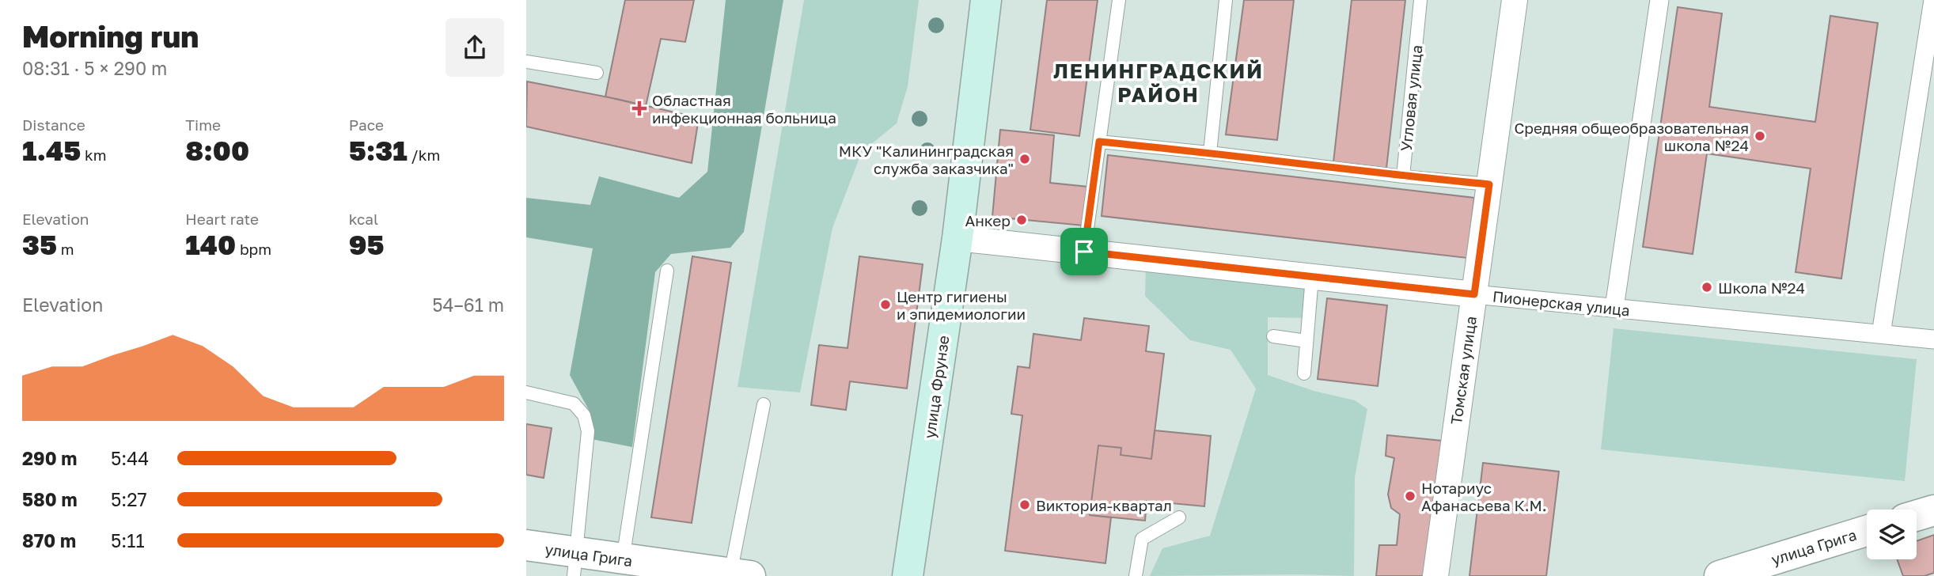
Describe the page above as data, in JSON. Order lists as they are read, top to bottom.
{
  "streets": {
    "main road": ["улица Фрунзе"],
    "street": ["Пионерская улица", "Томская улица", "улица Грига"],
    "lane": ["Угловая улица"]
  },
  "crossings": [
    ["Пионерская улица", "Томская улица"],
    ["Пионерская улица", "улица Фрунзе"]
  ],
  "districts": ["ЛЕНИНГРАДСКИЙ РАЙОН"],
  "places": {
    "health": ["Областная инфекционная больница"],
    "other": [
      "Средняя общеобразовательная школа №24",
      "МКУ \"Калининградская служба заказчика\"",
      "Анкер",
      "Школа №24",
      "Центр гигиены и эпидемиологии",
      "Нотариус Афанасьева К.М.",
      "Виктория-квартал"
    ]
  },
  "page": {
    "heading": ["Morning run", "08:31 · 5 × 290 m"],
    "stats": [
      ["Distance", "1.45 km"],
      ["Time", "8:00"],
      ["Pace", "5:31 /km"],
      ["Elevation", "35 m"],
      ["Heart rate", "140 bpm"],
      ["kcal", "95"]
    ],
    "chart": ["Elevation", "54–61 m"],
    "list": [
      {
        "name": "290 m",
        "note": "5:44"
      },
      {
        "name": "580 m",
        "note": "5:27"
      },
      {
        "name": "870 m",
        "note": "5:11"
      }
    ]
  }
}
